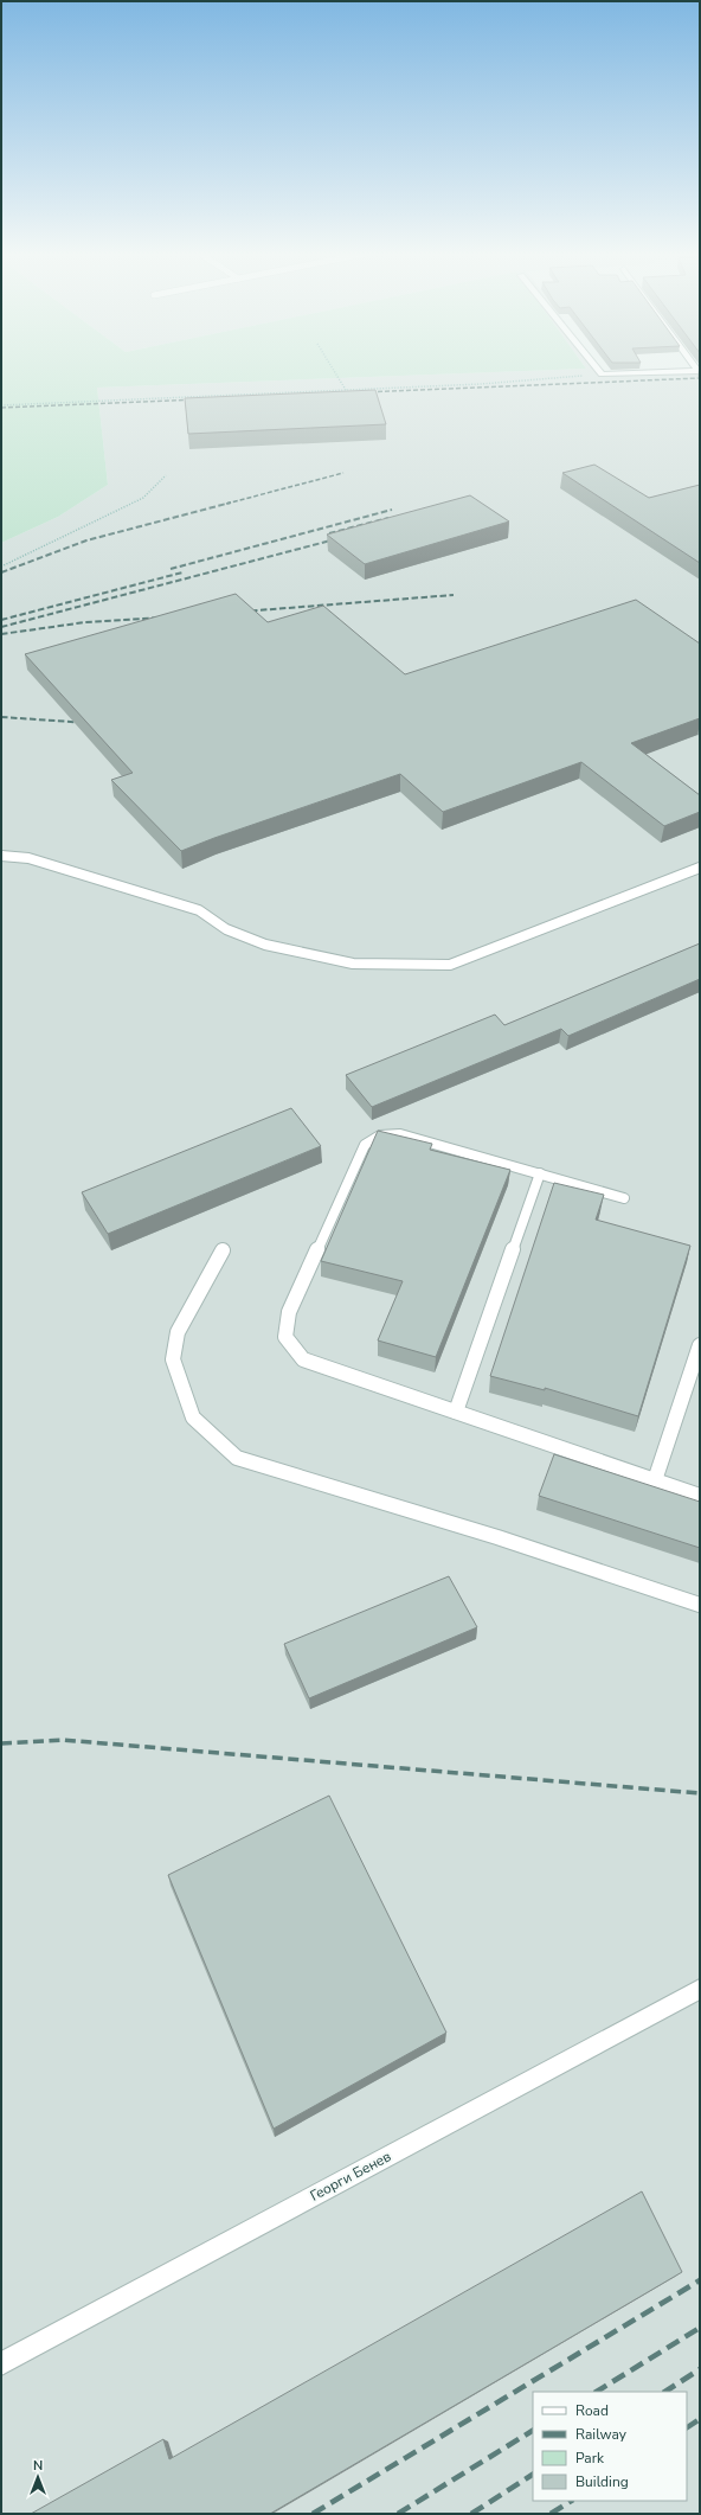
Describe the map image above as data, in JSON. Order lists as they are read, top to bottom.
{
  "streets": {
    "street": ["Георги Бенев"]
  },
  "legend": [
    "Road",
    "Railway",
    "Park",
    "Building"
  ],
  "north": "top"
}
